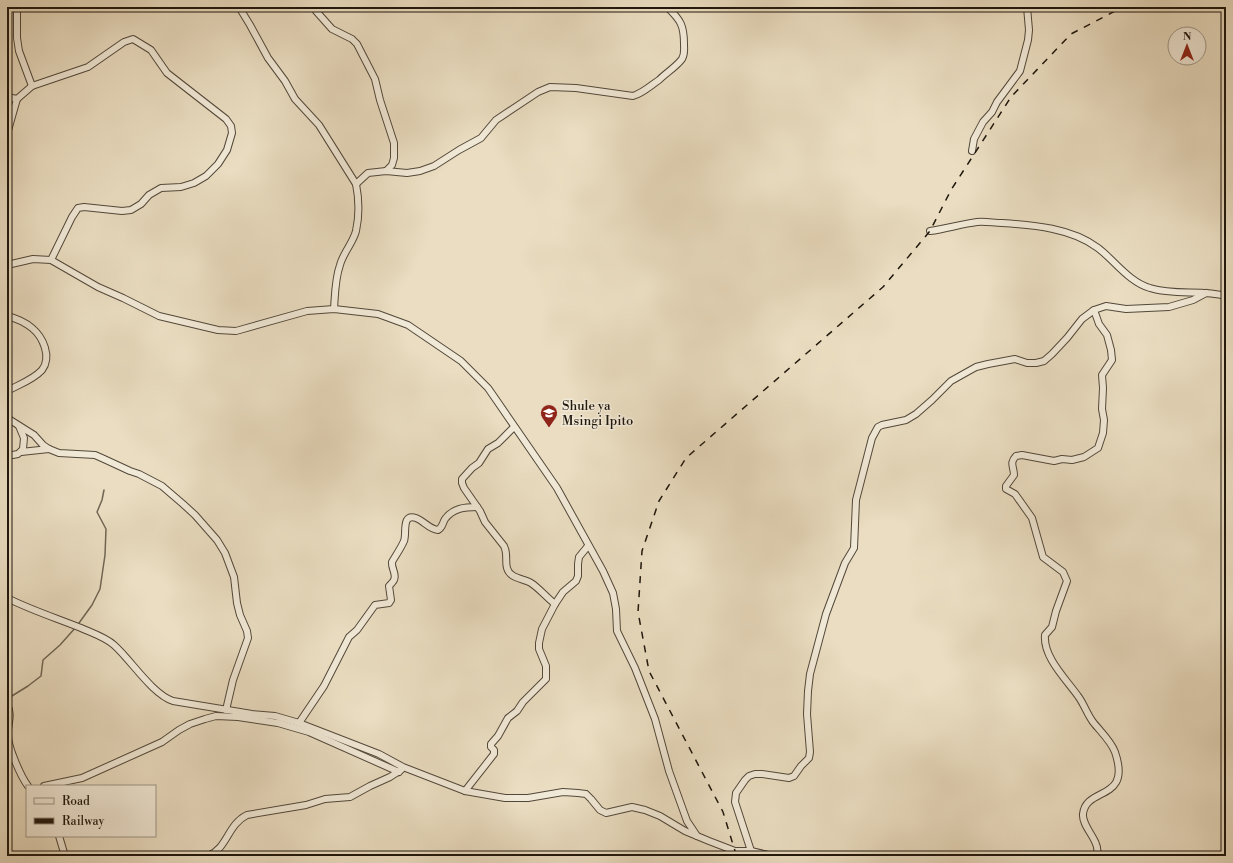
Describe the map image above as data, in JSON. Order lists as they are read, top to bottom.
{
  "places": {
    "school or university": ["Shule ya Msingi Ipito"]
  },
  "legend": ["Road", "Railway"],
  "north": "top"
}
